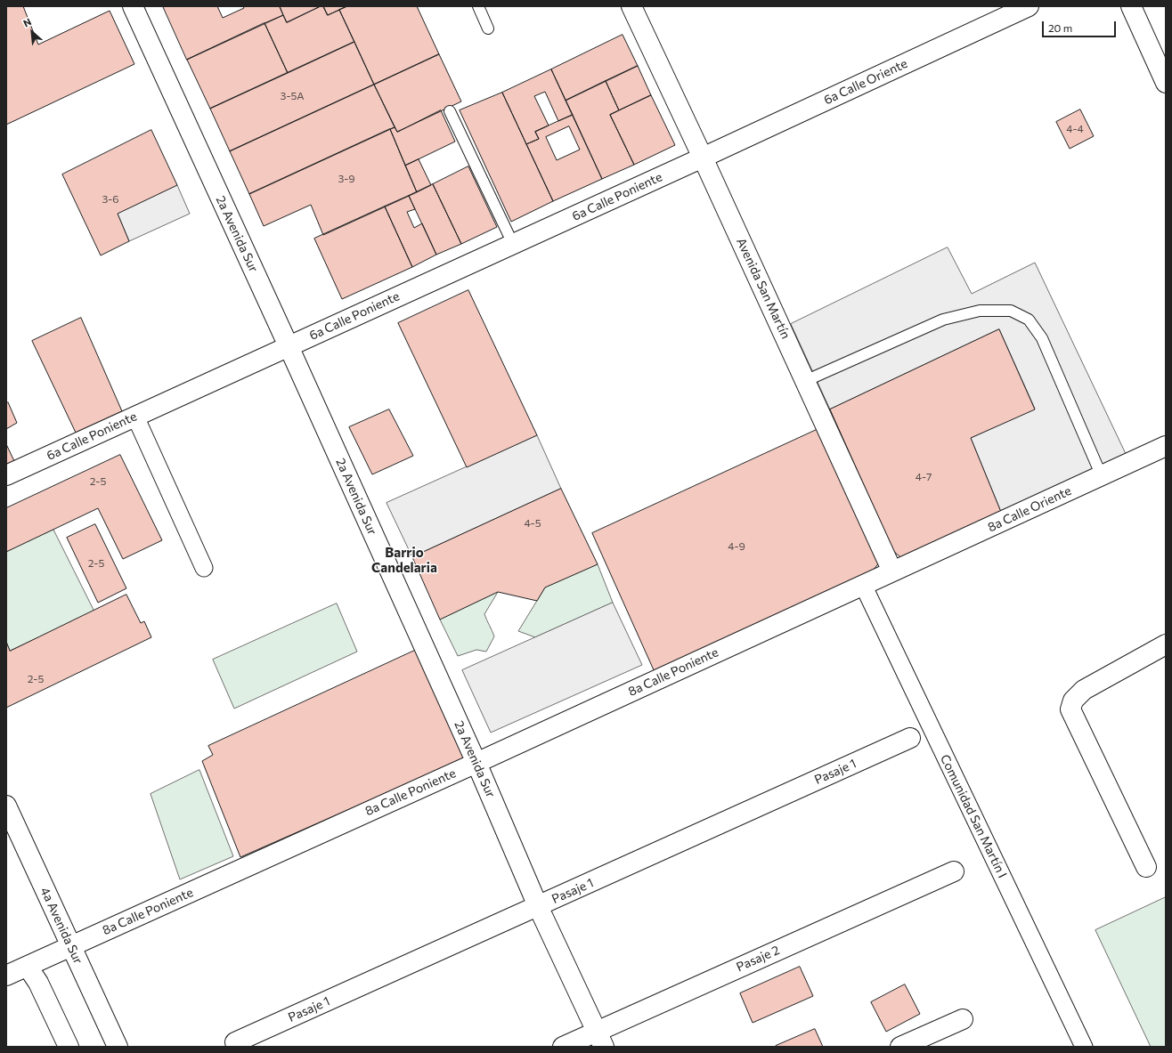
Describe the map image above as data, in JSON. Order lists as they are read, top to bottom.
{
  "streets": {
    "street": [
      "6a Calle Oriente",
      "6a Calle Poniente",
      "2a Avenida Sur",
      "Avenida San Martín",
      "8a Calle Oriente",
      "8a Calle Poniente",
      "Pasaje 1",
      "Comunidad San Martín I",
      "4a Avenida Sur",
      "Pasaje 2"
    ]
  },
  "crossings": [
    ["6a Calle Oriente", "6a Calle Poniente"],
    ["6a Calle Oriente", "Avenida San Martín"],
    ["6a Calle Poniente", "2a Avenida Sur"],
    ["6a Calle Poniente", "Avenida San Martín"],
    ["2a Avenida Sur", "8a Calle Poniente"],
    ["2a Avenida Sur", "Pasaje 1"],
    ["2a Avenida Sur", "Pasaje 2"],
    ["Avenida San Martín", "8a Calle Oriente"],
    ["Avenida San Martín", "8a Calle Poniente"],
    ["8a Calle Oriente", "8a Calle Poniente"],
    ["8a Calle Poniente", "Comunidad San Martín I"],
    ["8a Calle Poniente", "4a Avenida Sur"]
  ],
  "districts": ["Barrio Candelaria"],
  "house_numbers": [
    "3-5A",
    "4-4",
    "3-9",
    "3-6",
    "4-7",
    "2-5",
    "4-5",
    "4-9",
    "2-5",
    "2-5"
  ],
  "scale_bar": "20 m",
  "north": "top left"
}
